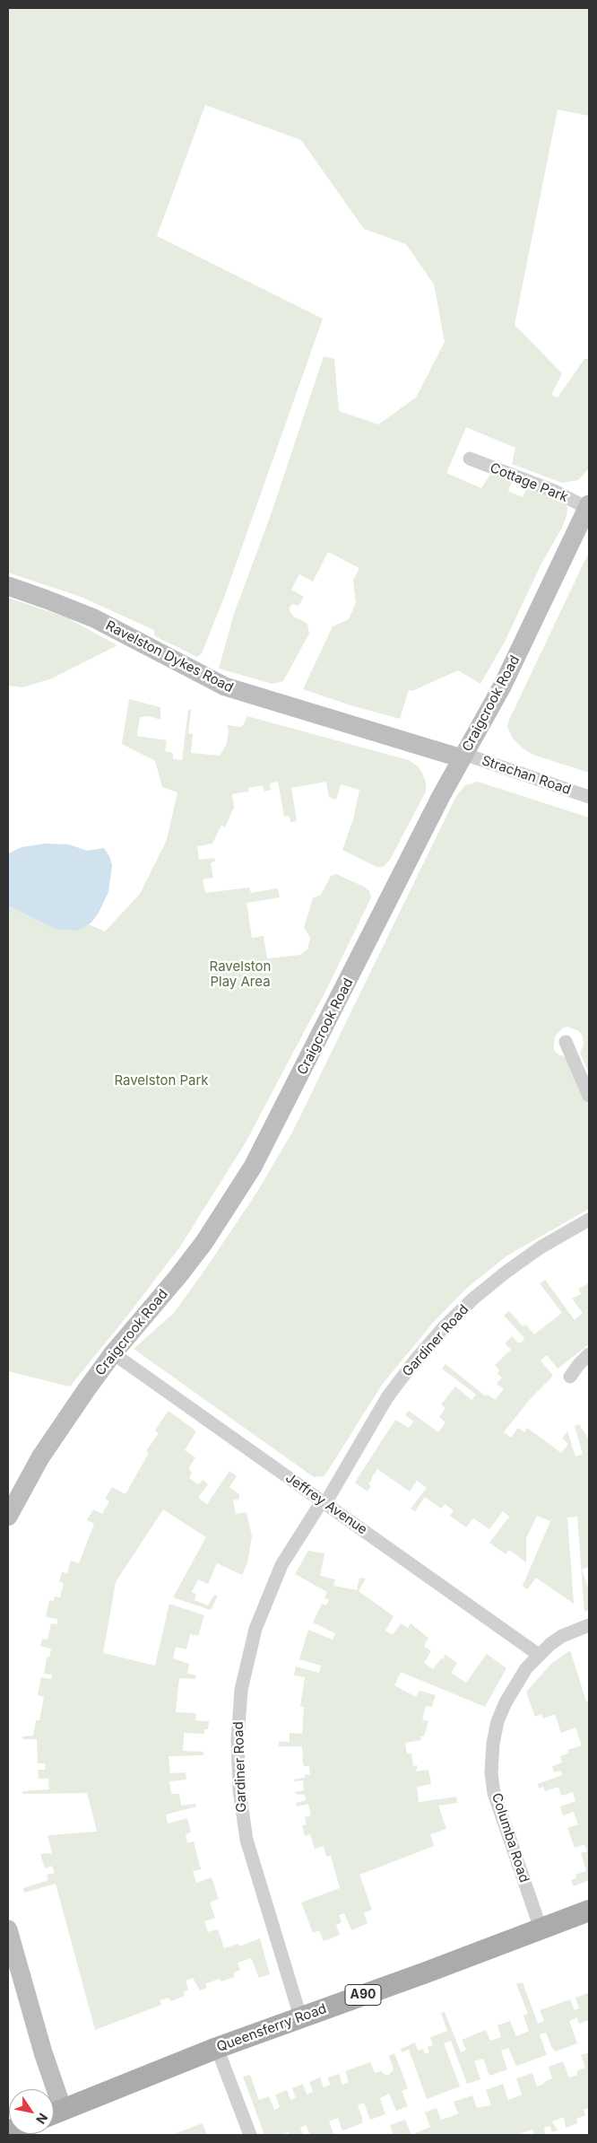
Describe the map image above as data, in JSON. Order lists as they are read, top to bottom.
{
  "streets": {
    "main road": ["A90", "Queensferry Road"],
    "street": [
      "Cottage Park",
      "Ravelston Dykes Road",
      "Craigcrook Road",
      "Strachan Road",
      "Gardiner Road",
      "Jeffrey Avenue",
      "Columba Road"
    ]
  },
  "crossings": [
    ["Cottage Park", "Craigcrook Road"],
    ["Ravelston Dykes Road", "Craigcrook Road"],
    ["Ravelston Dykes Road", "Strachan Road"],
    ["Craigcrook Road", "Strachan Road"],
    ["Craigcrook Road", "Jeffrey Avenue"],
    ["Gardiner Road", "Jeffrey Avenue"],
    ["Gardiner Road", "Queensferry Road"],
    ["Jeffrey Avenue", "Columba Road"],
    ["Columba Road", "A90"],
    ["Columba Road", "Queensferry Road"],
    ["A90", "Queensferry Road"]
  ],
  "parks": ["Ravelston Play Area", "Ravelston Park"],
  "north": "bottom right"
}
